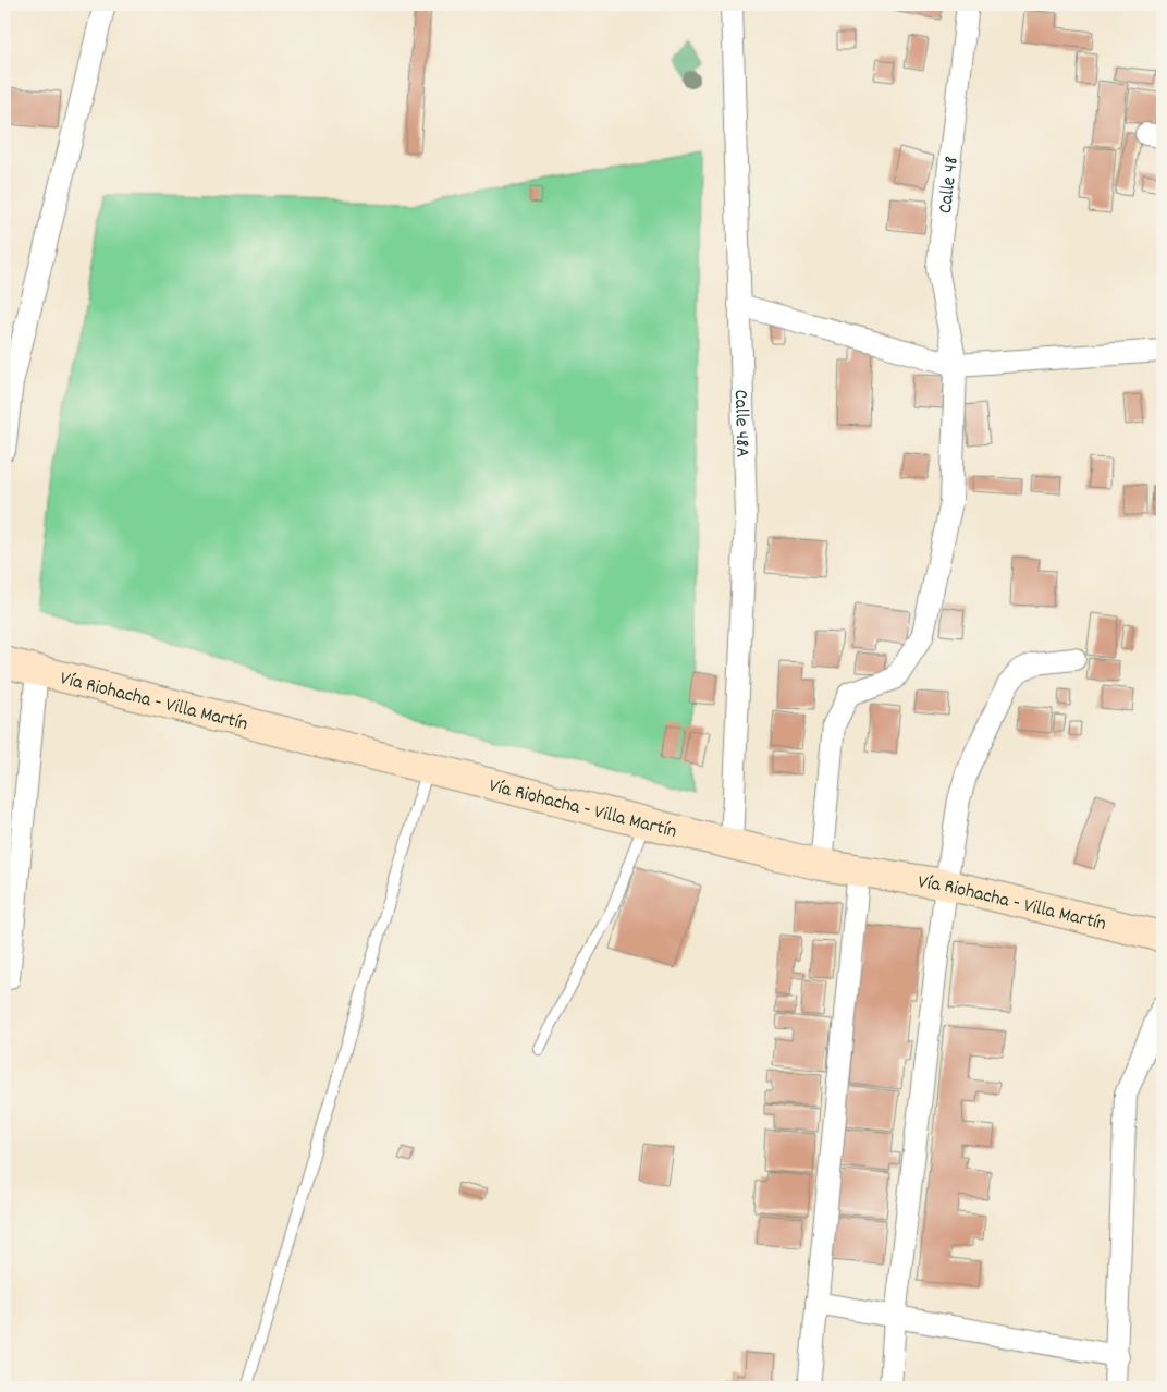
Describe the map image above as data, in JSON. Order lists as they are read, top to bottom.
{
  "streets": {
    "main road": ["Vía Riohacha - Villa Martín"],
    "street": ["Calle 48", "Calle 48A"]
  },
  "crossings": [
    ["Calle 48", "Vía Riohacha - Villa Martín"],
    ["Calle 48A", "Vía Riohacha - Villa Martín"]
  ]
}
